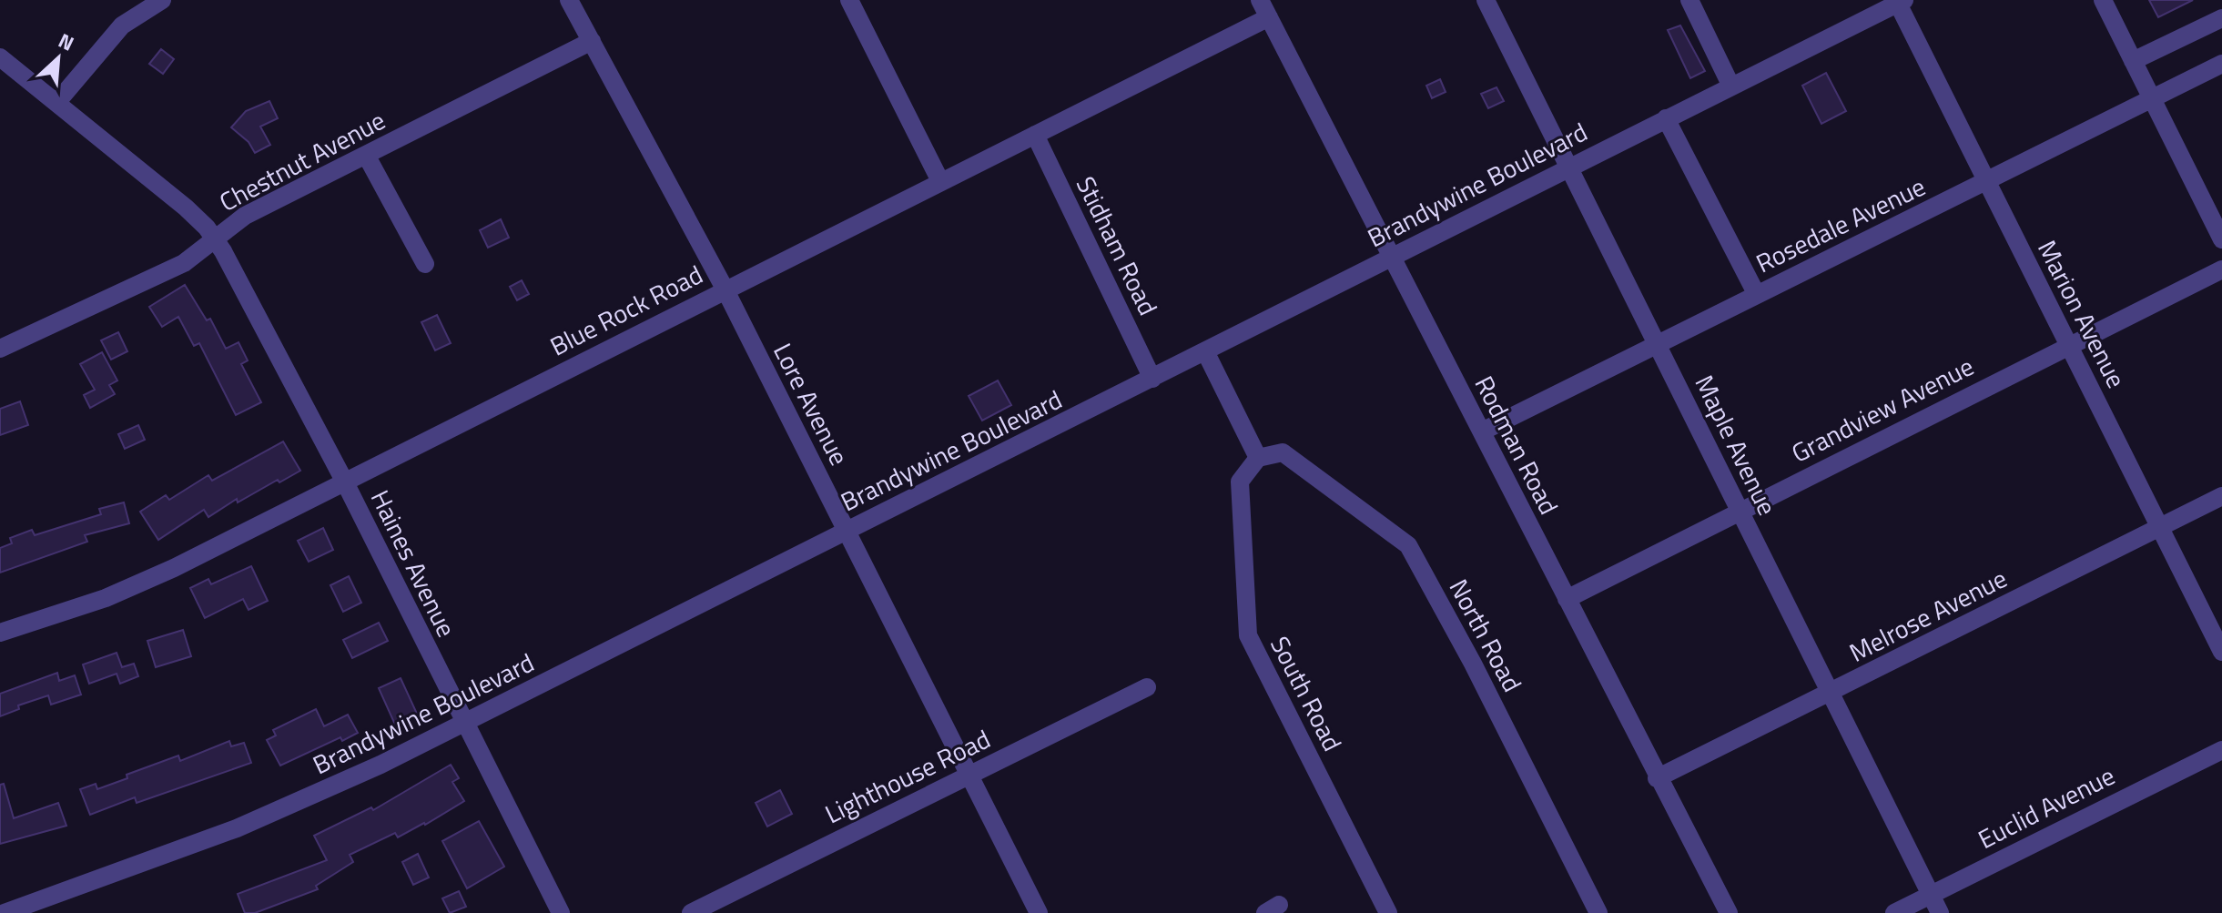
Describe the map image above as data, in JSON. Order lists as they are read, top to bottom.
{
  "streets": {
    "street": [
      "Chestnut Avenue",
      "Brandywine Boulevard",
      "Rosedale Avenue",
      "Stidham Road",
      "Blue Rock Road",
      "Marion Avenue",
      "Lore Avenue",
      "Grandview Avenue",
      "Rodman Road",
      "Maple Avenue",
      "Haines Avenue",
      "Melrose Avenue",
      "North Road",
      "South Road",
      "Lighthouse Road",
      "Euclid Avenue"
    ]
  },
  "crossings": [
    ["Chestnut Avenue", "Lore Avenue"],
    ["Chestnut Avenue", "Haines Avenue"],
    ["Brandywine Boulevard", "Stidham Road"],
    ["Brandywine Boulevard", "Marion Avenue"],
    ["Brandywine Boulevard", "Lore Avenue"],
    ["Brandywine Boulevard", "Rodman Road"],
    ["Brandywine Boulevard", "Maple Avenue"],
    ["Brandywine Boulevard", "Haines Avenue"],
    ["Rosedale Avenue", "Marion Avenue"],
    ["Rosedale Avenue", "Rodman Road"],
    ["Rosedale Avenue", "Maple Avenue"],
    ["Stidham Road", "Blue Rock Road"],
    ["Blue Rock Road", "Lore Avenue"],
    ["Blue Rock Road", "Rodman Road"],
    ["Blue Rock Road", "Haines Avenue"],
    ["Marion Avenue", "Grandview Avenue"],
    ["Marion Avenue", "Melrose Avenue"],
    ["Lore Avenue", "Lighthouse Road"],
    ["Grandview Avenue", "Rodman Road"],
    ["Grandview Avenue", "Maple Avenue"],
    ["Rodman Road", "Melrose Avenue"],
    ["Maple Avenue", "Melrose Avenue"],
    ["Maple Avenue", "Euclid Avenue"],
    ["North Road", "South Road"]
  ],
  "north": "top right"
}
